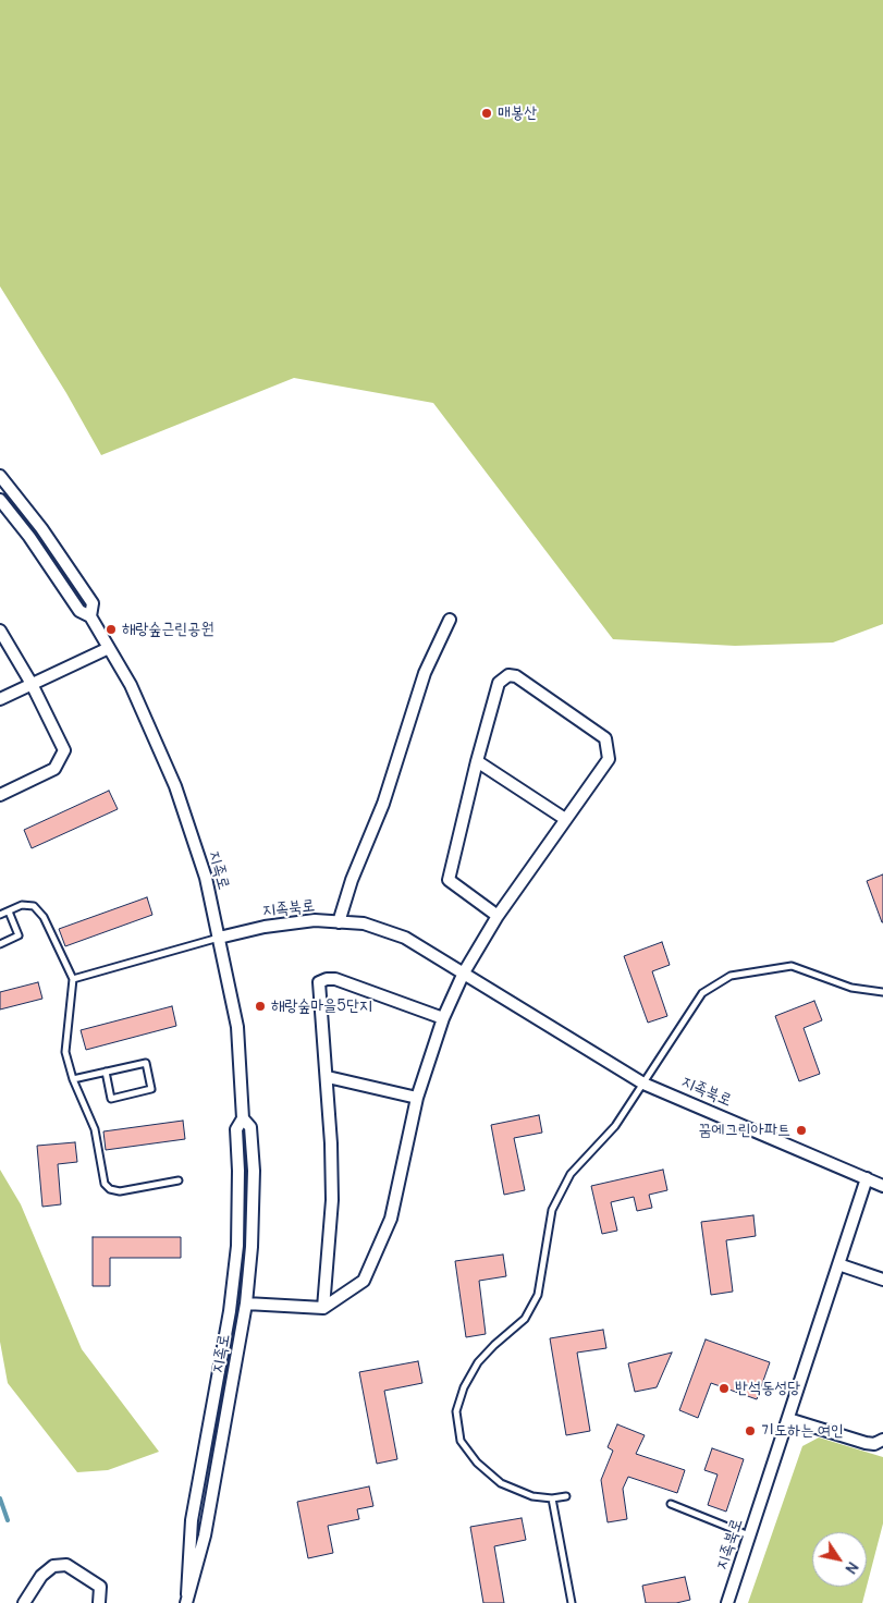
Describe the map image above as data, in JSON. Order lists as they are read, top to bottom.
{
  "streets": {
    "street": ["지족로", "지족북로"]
  },
  "crossings": [
    ["지족로", "지족북로"]
  ],
  "places": [
    "매봉산",
    "해랑숲근린공원",
    "해랑숲마을5단지",
    "꿈에그린아파트",
    "반석동성당",
    "기도하는 여인"
  ],
  "north": "bottom right"
}
